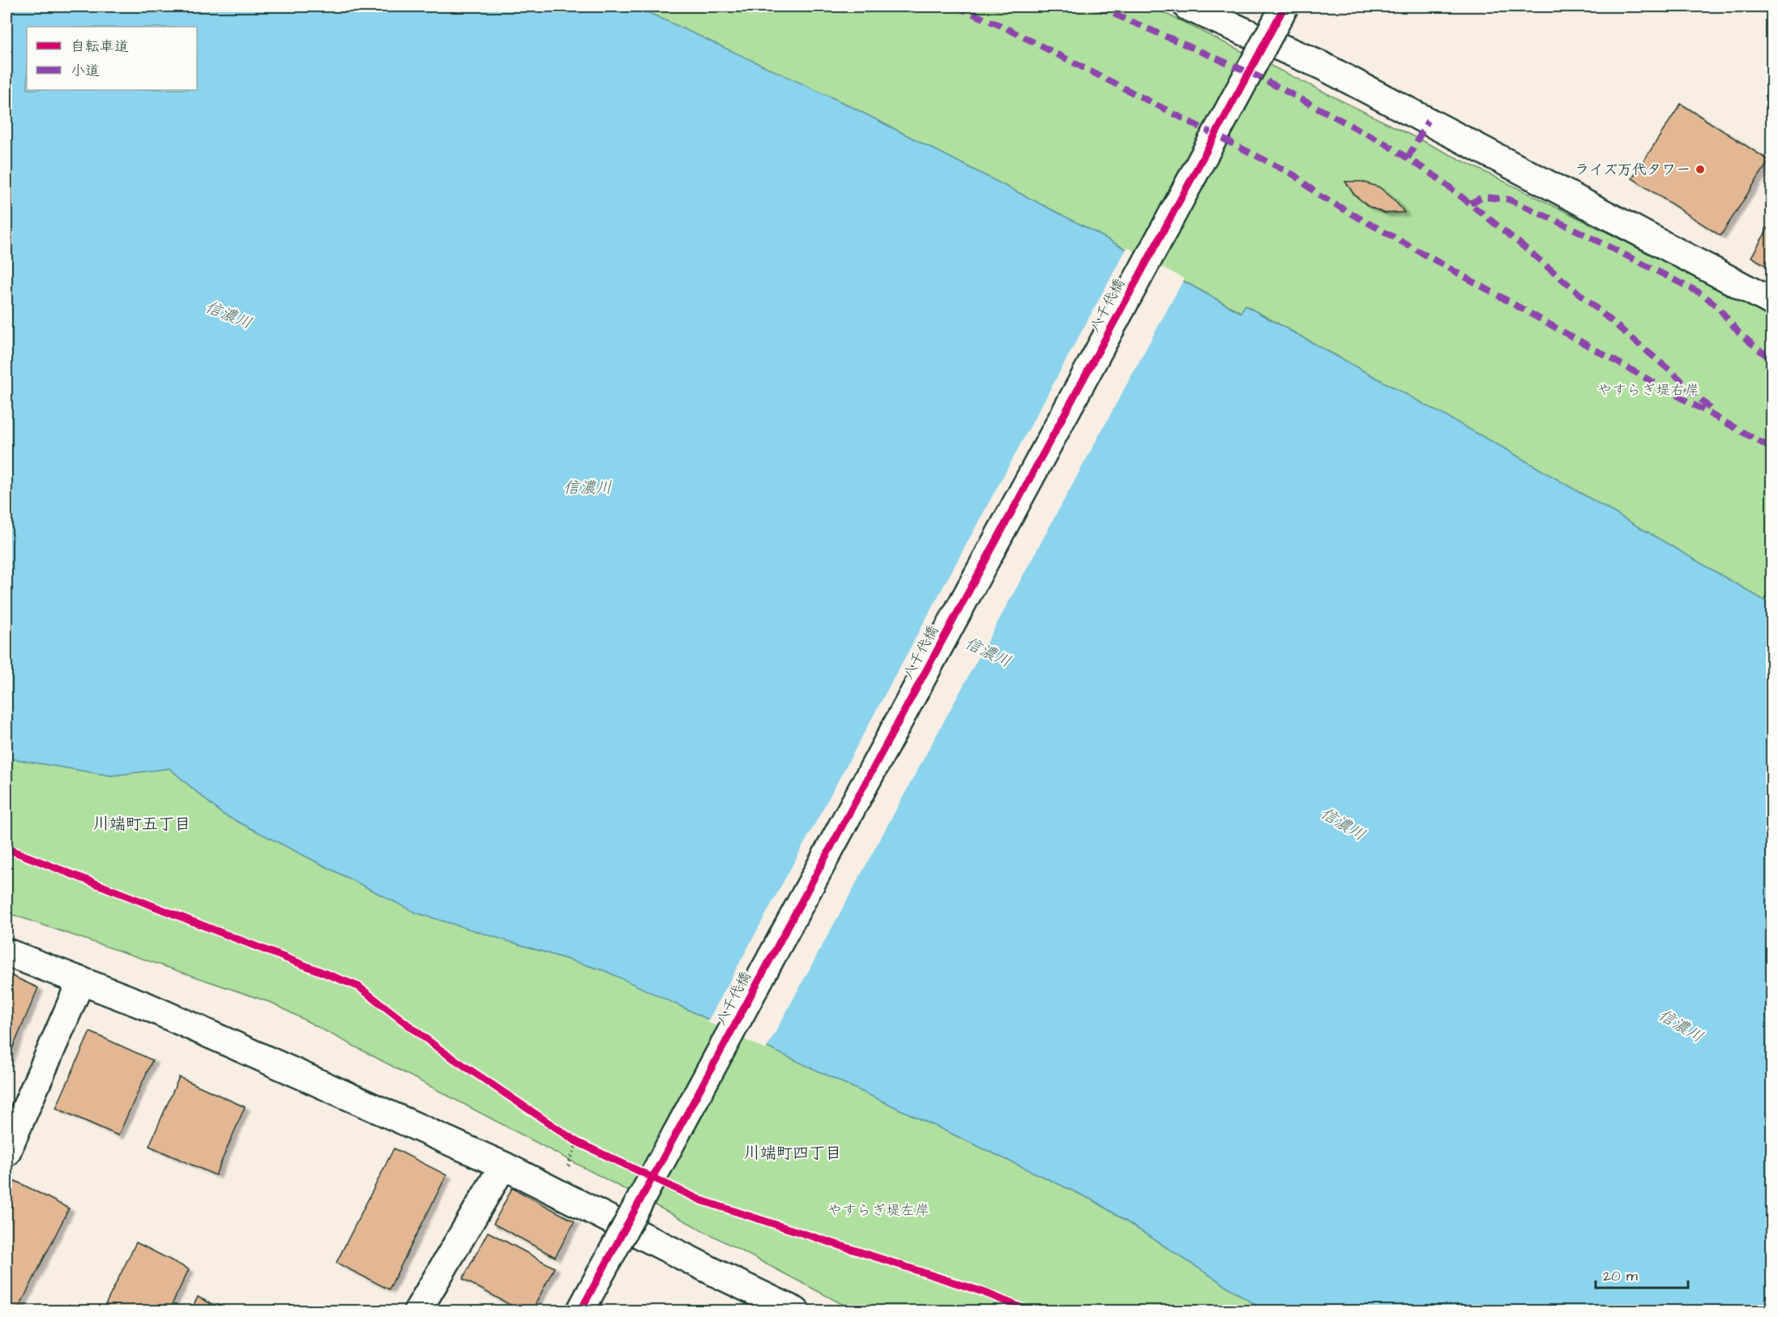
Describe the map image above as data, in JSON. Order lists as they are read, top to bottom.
{
  "streets": {
    "street": ["八千代橋"]
  },
  "districts": ["川端町五丁目", "川端町四丁目"],
  "water": ["信濃川"],
  "parks": ["やすらぎ堤右岸", "やすらぎ堤左岸"],
  "places": ["ライズ万代タワー"],
  "legend": ["自転車道", "小道"],
  "scale_bar": "20 m"
}
